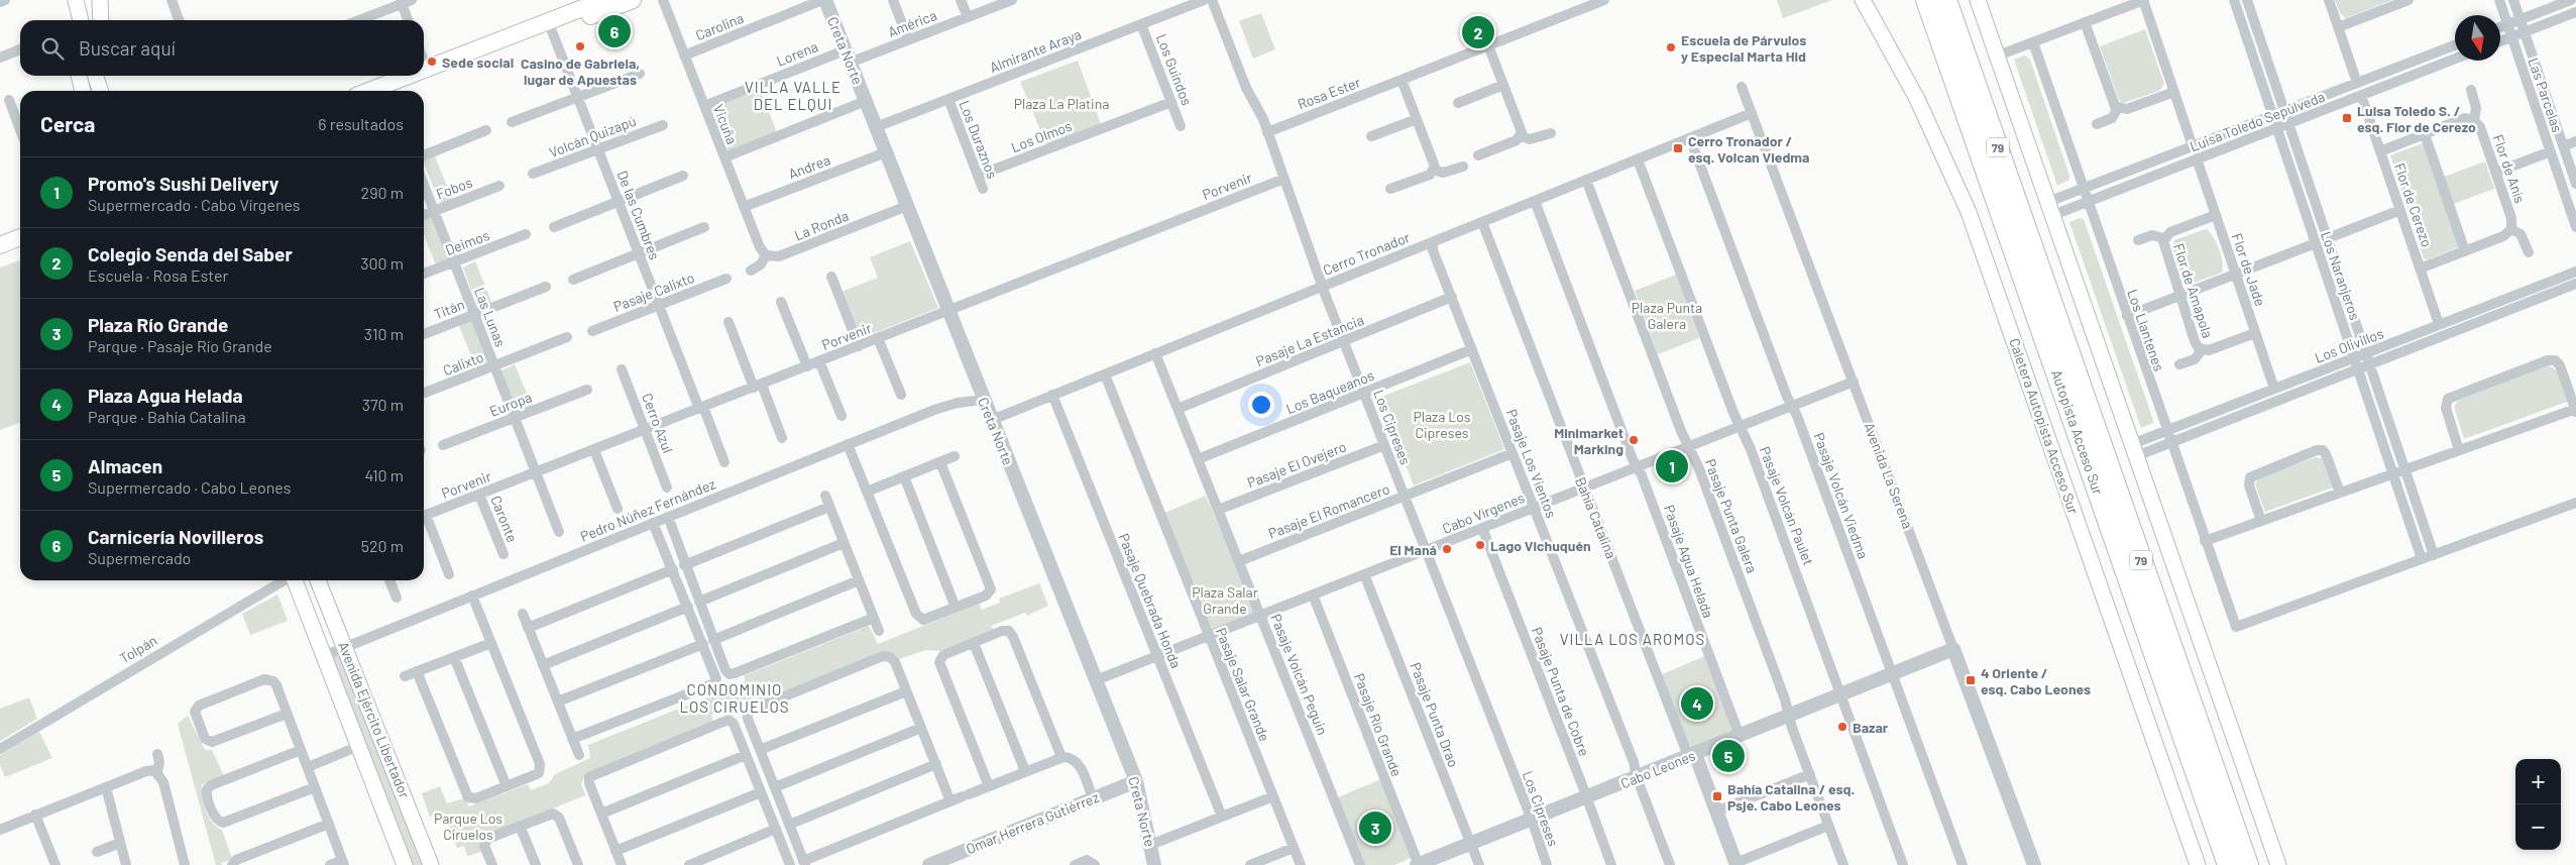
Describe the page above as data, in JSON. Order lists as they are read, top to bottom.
{
  "streets": {
    "highway": ["79", "Autopista Acceso Sur"],
    "main road": ["Caletera Autopista Acceso Sur", "Avenida Ejército Libertador"],
    "street": [
      "América",
      "Carolina",
      "Creta Norte",
      "Almirante Araya",
      "Lorena",
      "Los Guindos",
      "Rosa Ester",
      "Las Parcelas",
      "Luisa Toledo Sepúlveda",
      "Vicuña",
      "Volcán Quizapú",
      "Los Olmos",
      "Los Duraznos",
      "Andrea",
      "Flor de Anís",
      "Porvenir",
      "Fobos",
      "Flor de Cerezo",
      "De las Cumbres",
      "La Ronda",
      "Deimos",
      "Cerro Tronador",
      "Flor de Jade",
      "Los Naranjeros",
      "Flor de Amapola",
      "Pasaje Calixto",
      "Titán",
      "Las Lunas",
      "Los Llantenes",
      "Pasaje La Estancia",
      "Los Olivillos",
      "Calixto",
      "Los Baqueanos",
      "Europa",
      "Cerro Azul",
      "Los Cipreses",
      "Pasaje Los Vientos",
      "Pasaje El Ovejero",
      "Avenida La Serena",
      "Pasaje Volcán Viedma",
      "Pasaje Volcán Paulet",
      "Pedro Núñez Fernández",
      "Pasaje El Romancero",
      "Cabo Vírgenes",
      "Pasaje Punta Galera",
      "Bahía Catalina",
      "Caronte",
      "Pasaje Agua Helada",
      "Pasaje Quebrada Honda",
      "Tolpán",
      "Pasaje Volcán Peguin",
      "Pasaje Salar Grande",
      "Pasaje Punta de Cobre",
      "Pasaje Punta Drao",
      "Pasaje Río Grande",
      "Cabo Leones",
      "Omar Herrera Gutiérrez"
    ]
  },
  "crossings": [
    ["América", "Creta Norte"],
    ["América", "Lorena"],
    ["Carolina", "Creta Norte"],
    ["Carolina", "Vicuña"],
    ["Creta Norte", "Almirante Araya"],
    ["Creta Norte", "Lorena"],
    ["Creta Norte", "Andrea"],
    ["Creta Norte", "Porvenir"],
    ["Creta Norte", "La Ronda"],
    ["Creta Norte", "Cerro Tronador"],
    ["Creta Norte", "Pedro Núñez Fernández"],
    ["Creta Norte", "Cabo Vírgenes"],
    ["Creta Norte", "Omar Herrera Gutiérrez"],
    ["Almirante Araya", "Los Guindos"],
    ["Almirante Araya", "Los Duraznos"],
    ["Lorena", "Vicuña"],
    ["Los Guindos", "Los Olmos"],
    ["Rosa Ester", "Los Cipreses"],
    ["Luisa Toledo Sepúlveda", "Flor de Cerezo"],
    ["Luisa Toledo Sepúlveda", "Flor de Jade"],
    ["Luisa Toledo Sepúlveda", "Los Naranjeros"],
    ["Luisa Toledo Sepúlveda", "Los Llantenes"],
    ["Vicuña", "Andrea"],
    ["Vicuña", "La Ronda"],
    ["Volcán Quizapú", "De las Cumbres"],
    ["Los Olmos", "Los Duraznos"],
    ["Porvenir", "De las Cumbres"],
    ["Porvenir", "Las Lunas"],
    ["Porvenir", "Cerro Azul"],
    ["Porvenir", "Los Cipreses"],
    ["Porvenir", "Caronte"],
    ["Fobos", "Las Lunas"],
    ["Flor de Cerezo", "Los Olivillos"],
    ["De las Cumbres", "Pasaje Calixto"],
    ["Deimos", "Las Lunas"],
    ["Cerro Tronador", "Los Cipreses"],
    ["Cerro Tronador", "Pasaje Los Vientos"],
    ["Cerro Tronador", "Avenida La Serena"],
    ["Cerro Tronador", "Pasaje Volcán Viedma"],
    ["Cerro Tronador", "Pasaje Volcán Paulet"],
    ["Cerro Tronador", "Pasaje Punta Galera"],
    ["Cerro Tronador", "Bahía Catalina"],
    ["Cerro Tronador", "Pasaje Agua Helada"],
    ["Cerro Tronador", "Pasaje Quebrada Honda"],
    ["Cerro Tronador", "Pasaje Volcán Peguin"],
    ["Cerro Tronador", "Pasaje Salar Grande"],
    ["Flor de Jade", "Flor de Amapola"],
    ["Flor de Jade", "Los Olivillos"],
    ["Los Naranjeros", "Los Llantenes"],
    ["Los Naranjeros", "Los Olivillos"],
    ["Titán", "Las Lunas"],
    ["Las Lunas", "Calixto"],
    ["Las Lunas", "Europa"],
    ["Los Llantenes", "Los Olivillos"],
    ["Pasaje La Estancia", "Los Cipreses"],
    ["Pasaje La Estancia", "Pasaje Los Vientos"],
    ["Pasaje La Estancia", "Pasaje Volcán Peguin"],
    ["Los Baqueanos", "Los Cipreses"],
    ["Los Baqueanos", "Pasaje Los Vientos"],
    ["Los Baqueanos", "Pasaje Volcán Peguin"],
    ["Los Cipreses", "Pasaje El Ovejero"],
    ["Los Cipreses", "Pasaje El Romancero"],
    ["Los Cipreses", "Cabo Vírgenes"],
    ["Los Cipreses", "Cabo Leones"],
    ["Pasaje Los Vientos", "Pasaje El Romancero"],
    ["Pasaje Los Vientos", "Cabo Vírgenes"],
    ["Pasaje Los Vientos", "Cabo Leones"],
    ["Pasaje El Ovejero", "Pasaje Volcán Peguin"],
    ["Avenida La Serena", "Cabo Vírgenes"],
    ["Avenida La Serena", "Cabo Leones"],
    ["Pasaje Volcán Viedma", "Cabo Vírgenes"],
    ["Pasaje Volcán Viedma", "Cabo Leones"],
    ["Pasaje Volcán Paulet", "Cabo Vírgenes"],
    ["Pasaje Volcán Paulet", "Cabo Leones"],
    ["Pedro Núñez Fernández", "Avenida Ejército Libertador"],
    ["Pasaje El Romancero", "Pasaje Volcán Peguin"],
    ["Cabo Vírgenes", "Pasaje Punta Galera"],
    ["Cabo Vírgenes", "Bahía Catalina"],
    ["Cabo Vírgenes", "Pasaje Agua Helada"],
    ["Cabo Vírgenes", "Pasaje Quebrada Honda"],
    ["Cabo Vírgenes", "Pasaje Volcán Peguin"],
    ["Cabo Vírgenes", "Pasaje Salar Grande"],
    ["Cabo Vírgenes", "Pasaje Punta de Cobre"],
    ["Cabo Vírgenes", "Pasaje Punta Drao"],
    ["Cabo Vírgenes", "Pasaje Río Grande"],
    ["Pasaje Punta Galera", "Cabo Leones"],
    ["Bahía Catalina", "Cabo Leones"],
    ["Pasaje Agua Helada", "Cabo Leones"],
    ["Pasaje Punta de Cobre", "Cabo Leones"],
    ["Pasaje Punta Drao", "Cabo Leones"],
    ["Pasaje Río Grande", "Cabo Leones"]
  ],
  "districts": ["VILLA VALLE DEL ELQUI", "VILLA LOS AROMOS", "CONDOMINIO LOS CIRUELOS"],
  "parks": [
    "Plaza La Platina",
    "Plaza Punta Galera",
    "Plaza Los Cipreses",
    "Plaza Salar Grande",
    "Parque Los Ciruelos"
  ],
  "places": {
    "other": [
      "Casino de Gabriela, lugar de Apuestas",
      "Escuela de Párvulos y Especial Marta Hid",
      "Sede social",
      "Minimarket Marking",
      "Lago Vichuquén",
      "El Maná",
      "Bazar"
    ],
    "transit": [
      "Luisa Toledo S. / esq. Flor de Cerezo",
      "Cerro Tronador / esq. Volcan Viedma",
      "4 Oriente / esq. Cabo Leones",
      "Bahía Catalina / esq. Psje. Cabo Leones"
    ]
  },
  "north": "bottom",
  "page": {
    "pins": [
      "6",
      "2",
      "1",
      "4",
      "5",
      "3"
    ],
    "search": "Buscar aquí",
    "heading": ["Cerca", "6 resultados"],
    "list": [
      {
        "mark": "1",
        "name": "Promo's Sushi Delivery",
        "note": "Supermercado · Cabo Vírgenes",
        "value": "290 m"
      },
      {
        "mark": "2",
        "name": "Colegio Senda del Saber",
        "note": "Escuela · Rosa Ester",
        "value": "300 m"
      },
      {
        "mark": "3",
        "name": "Plaza Río Grande",
        "note": "Parque · Pasaje Río Grande",
        "value": "310 m"
      },
      {
        "mark": "4",
        "name": "Plaza Agua Helada",
        "note": "Parque · Bahía Catalina",
        "value": "370 m"
      },
      {
        "mark": "5",
        "name": "Almacen",
        "note": "Supermercado · Cabo Leones",
        "value": "410 m"
      },
      {
        "mark": "6",
        "name": "Carnicería Novilleros",
        "note": "Supermercado",
        "value": "520 m"
      }
    ],
    "map_buttons": ["+", "−"]
  }
}
